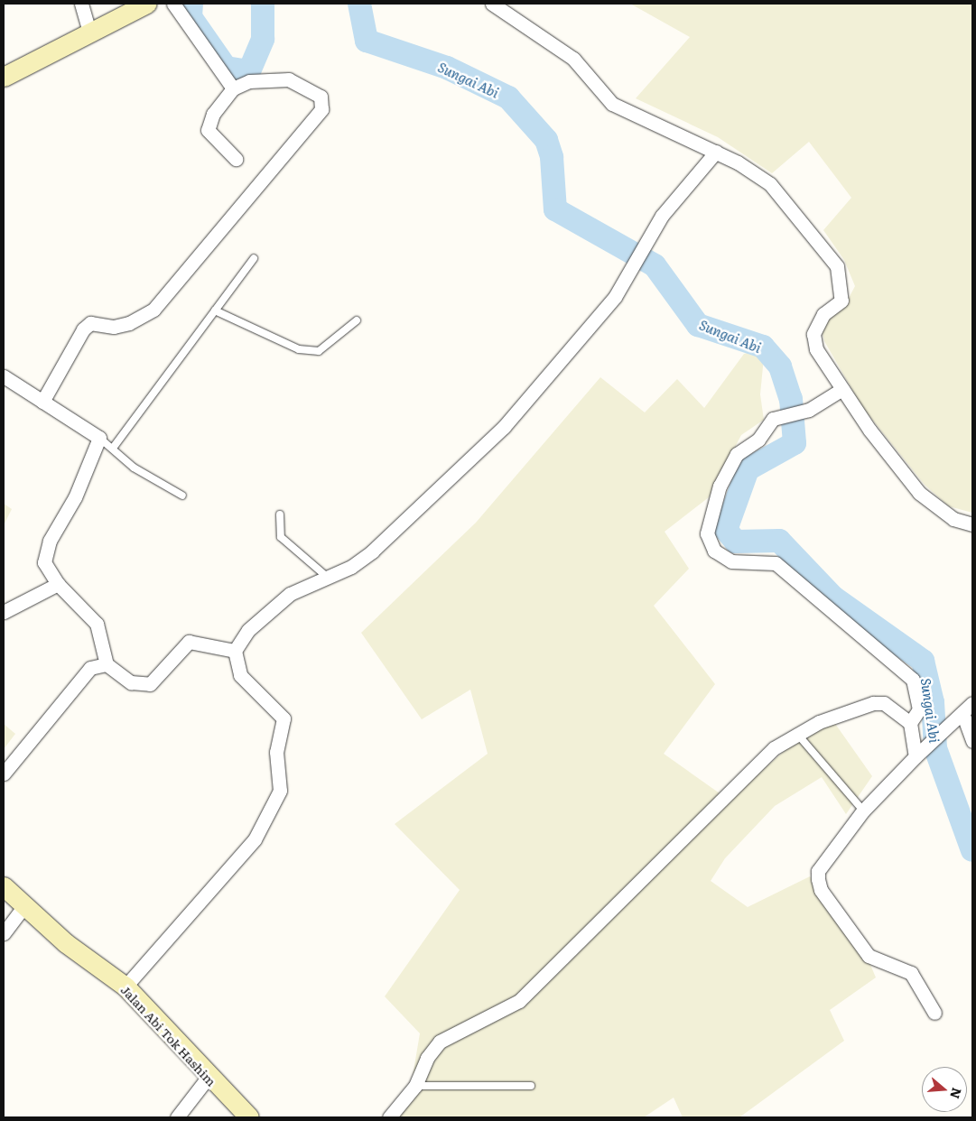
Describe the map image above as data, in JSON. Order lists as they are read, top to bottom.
{
  "streets": {
    "main road": ["Jalan Abi Tok Hashim"]
  },
  "water": ["Sungai Abi"],
  "north": "right"
}
